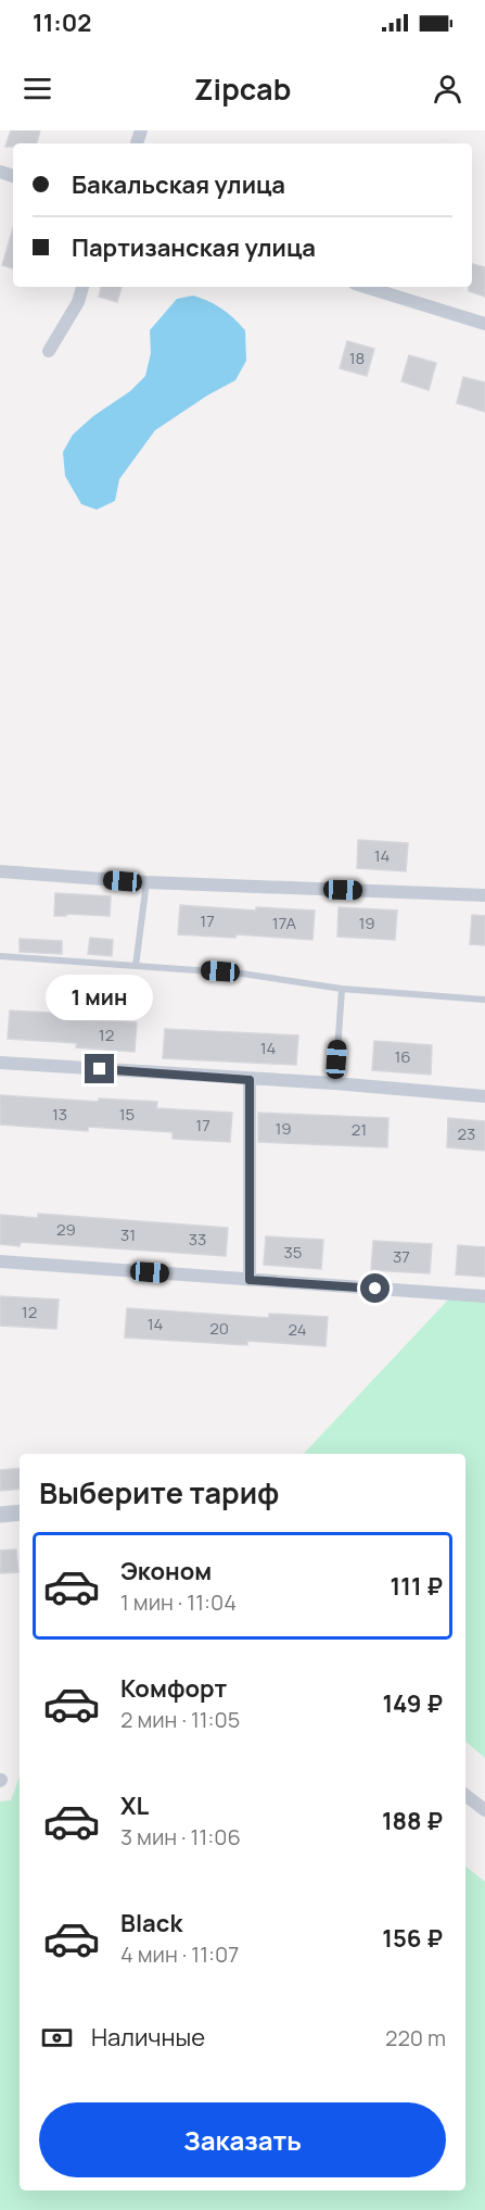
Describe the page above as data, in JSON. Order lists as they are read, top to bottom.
{
  "house_numbers": [
    "18",
    "14",
    "17",
    "17А",
    "19",
    "12",
    "14",
    "16",
    "13",
    "15",
    "17",
    "19",
    "21",
    "23",
    "29",
    "31",
    "33",
    "35",
    "37",
    "12",
    "14",
    "20",
    "24"
  ],
  "page": {
    "status": "11:02",
    "header": "Zipcab",
    "banner": ["Бакальская улица", "Партизанская улица"],
    "bubble": "1 мин",
    "heading": "Выберите тариф",
    "list": [
      {
        "name": "Эконом",
        "note": "1 мин · 11:04",
        "value": "111 ₽"
      },
      {
        "name": "Комфорт",
        "note": "2 мин · 11:05",
        "value": "149 ₽"
      },
      {
        "name": "XL",
        "note": "3 мин · 11:06",
        "value": "188 ₽"
      },
      {
        "name": "Black",
        "note": "4 мин · 11:07",
        "value": "156 ₽"
      }
    ],
    "pay": ["Наличные", "220 m"],
    "buttons": "Заказать"
  }
}
